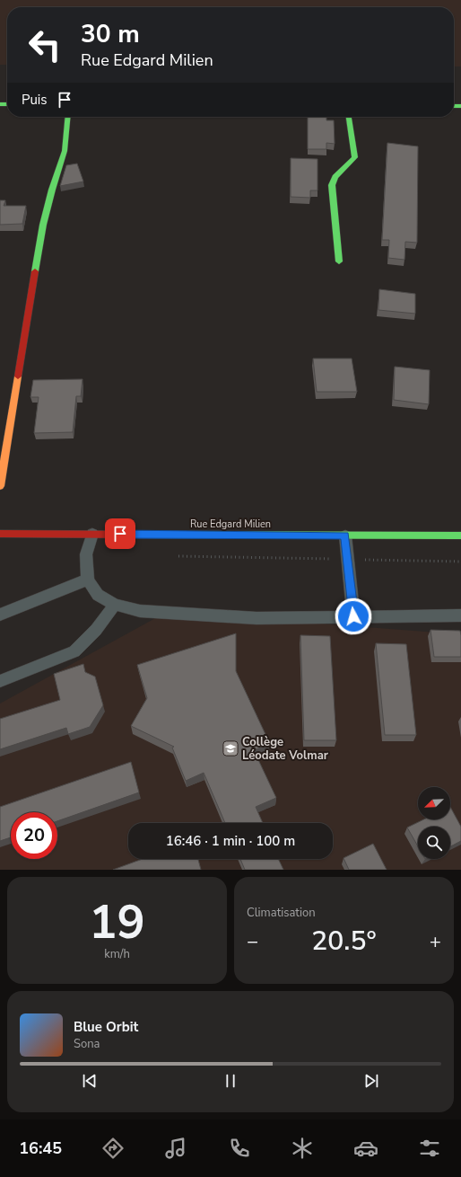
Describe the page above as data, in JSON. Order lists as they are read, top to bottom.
{
  "streets": {
    "street": ["Rue Edgard Milien"]
  },
  "places": {
    "school or university": ["Collège Léodate Volmar"]
  },
  "north": "bottom left",
  "page": {
    "turn": ["30 m", "Rue Edgard Milien"],
    "then": "Puis",
    "limit": "20",
    "trip": "16:46 · 1 min · 100 m",
    "tile": [
      ["19", "km/h"],
      "Climatisation"
    ],
    "heat": ["−", "20.5°", "+"],
    "song": ["Blue Orbit", "Sona"],
    "tabs": "16:45"
  }
}
